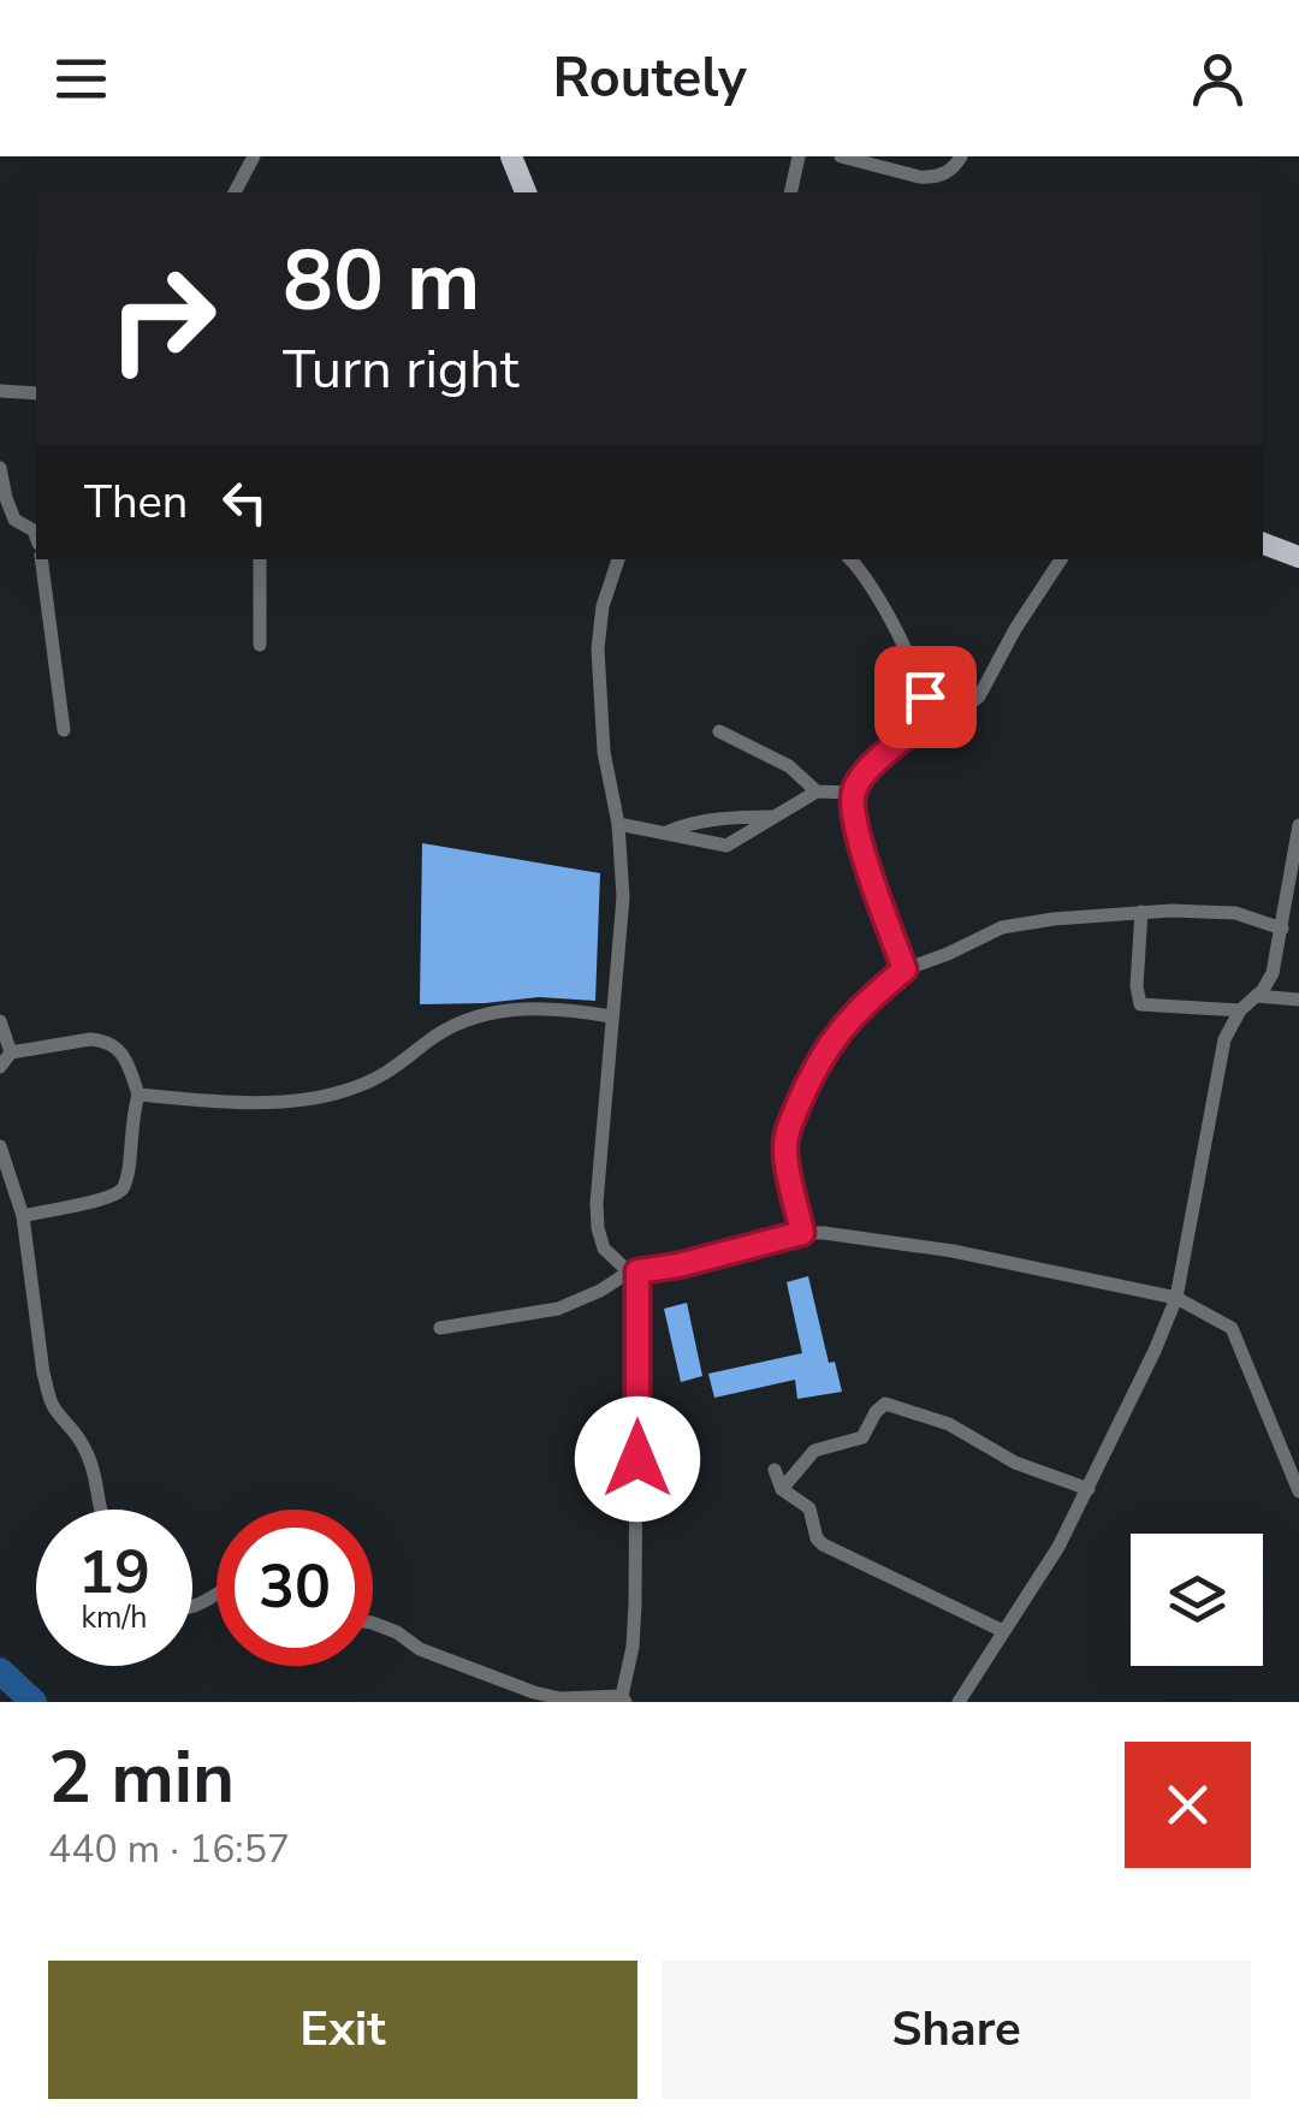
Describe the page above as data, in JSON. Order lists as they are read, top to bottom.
{
  "page": {
    "header": "Routely",
    "turn": ["80 m", "Turn right"],
    "then": "Then",
    "speed": "19 km/h",
    "limit": "30",
    "heading": ["2 min", "440 m · 16:57"],
    "buttons": ["Exit", "Share"]
  }
}
